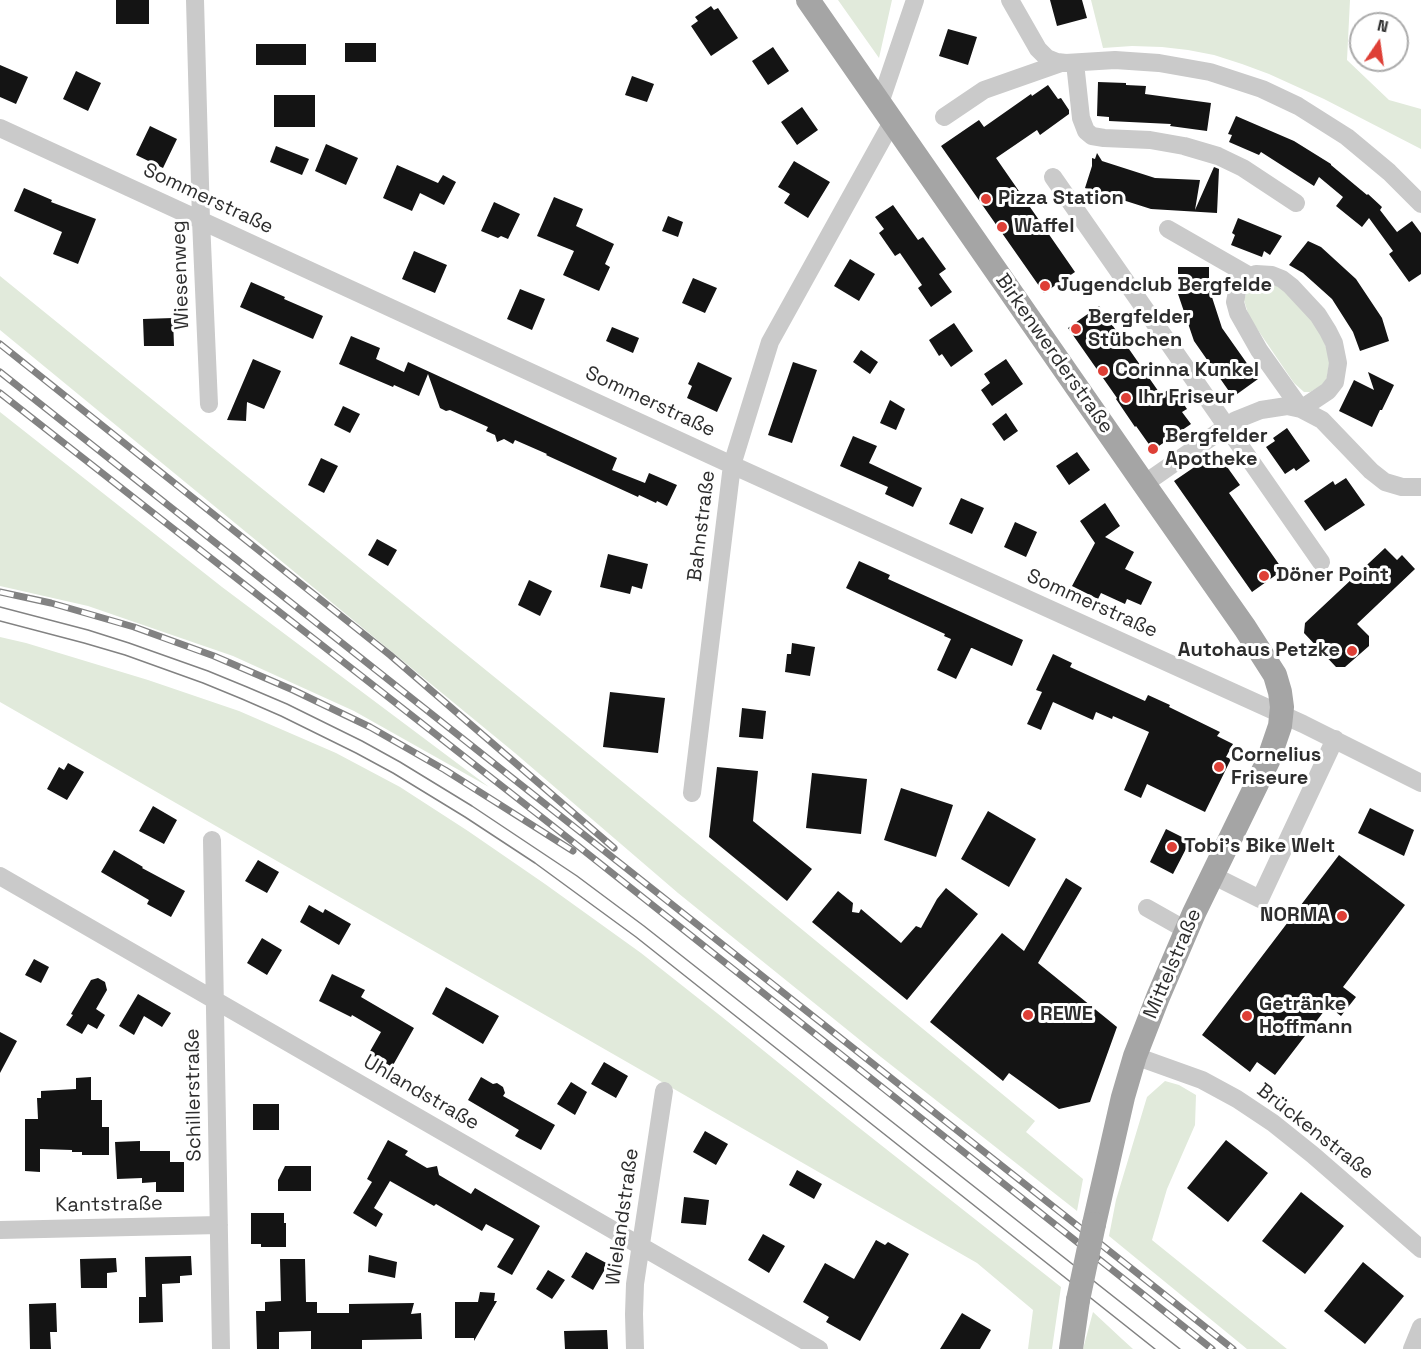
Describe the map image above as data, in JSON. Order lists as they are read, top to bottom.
{
  "streets": {
    "main road": ["Birkenwerderstraße", "Mittelstraße"],
    "street": [
      "Sommerstraße",
      "Wiesenweg",
      "Bahnstraße",
      "Uhlandstraße",
      "Schillerstraße",
      "Brückenstraße",
      "Kantstraße",
      "Wielandstraße"
    ]
  },
  "crossings": [
    ["Sommerstraße", "Wiesenweg"],
    ["Sommerstraße", "Birkenwerderstraße"],
    ["Sommerstraße", "Bahnstraße"],
    ["Sommerstraße", "Mittelstraße"],
    ["Birkenwerderstraße", "Bahnstraße"],
    ["Birkenwerderstraße", "Mittelstraße"],
    ["Mittelstraße", "Brückenstraße"],
    ["Uhlandstraße", "Schillerstraße"],
    ["Uhlandstraße", "Wielandstraße"],
    ["Schillerstraße", "Kantstraße"]
  ],
  "places": [
    "Pizza Station",
    "Waffel",
    "Jugendclub Bergfelde",
    "Bergfelder Stübchen",
    "Corinna Kunkel",
    "Ihr Friseur",
    "Bergfelder Apotheke",
    "Döner Point",
    "Autohaus Petzke",
    "Cornelius Friseure",
    "Tobi's Bike Welt",
    "NORMA",
    "REWE",
    "Getränke Hoffmann"
  ],
  "north": "top"
}
